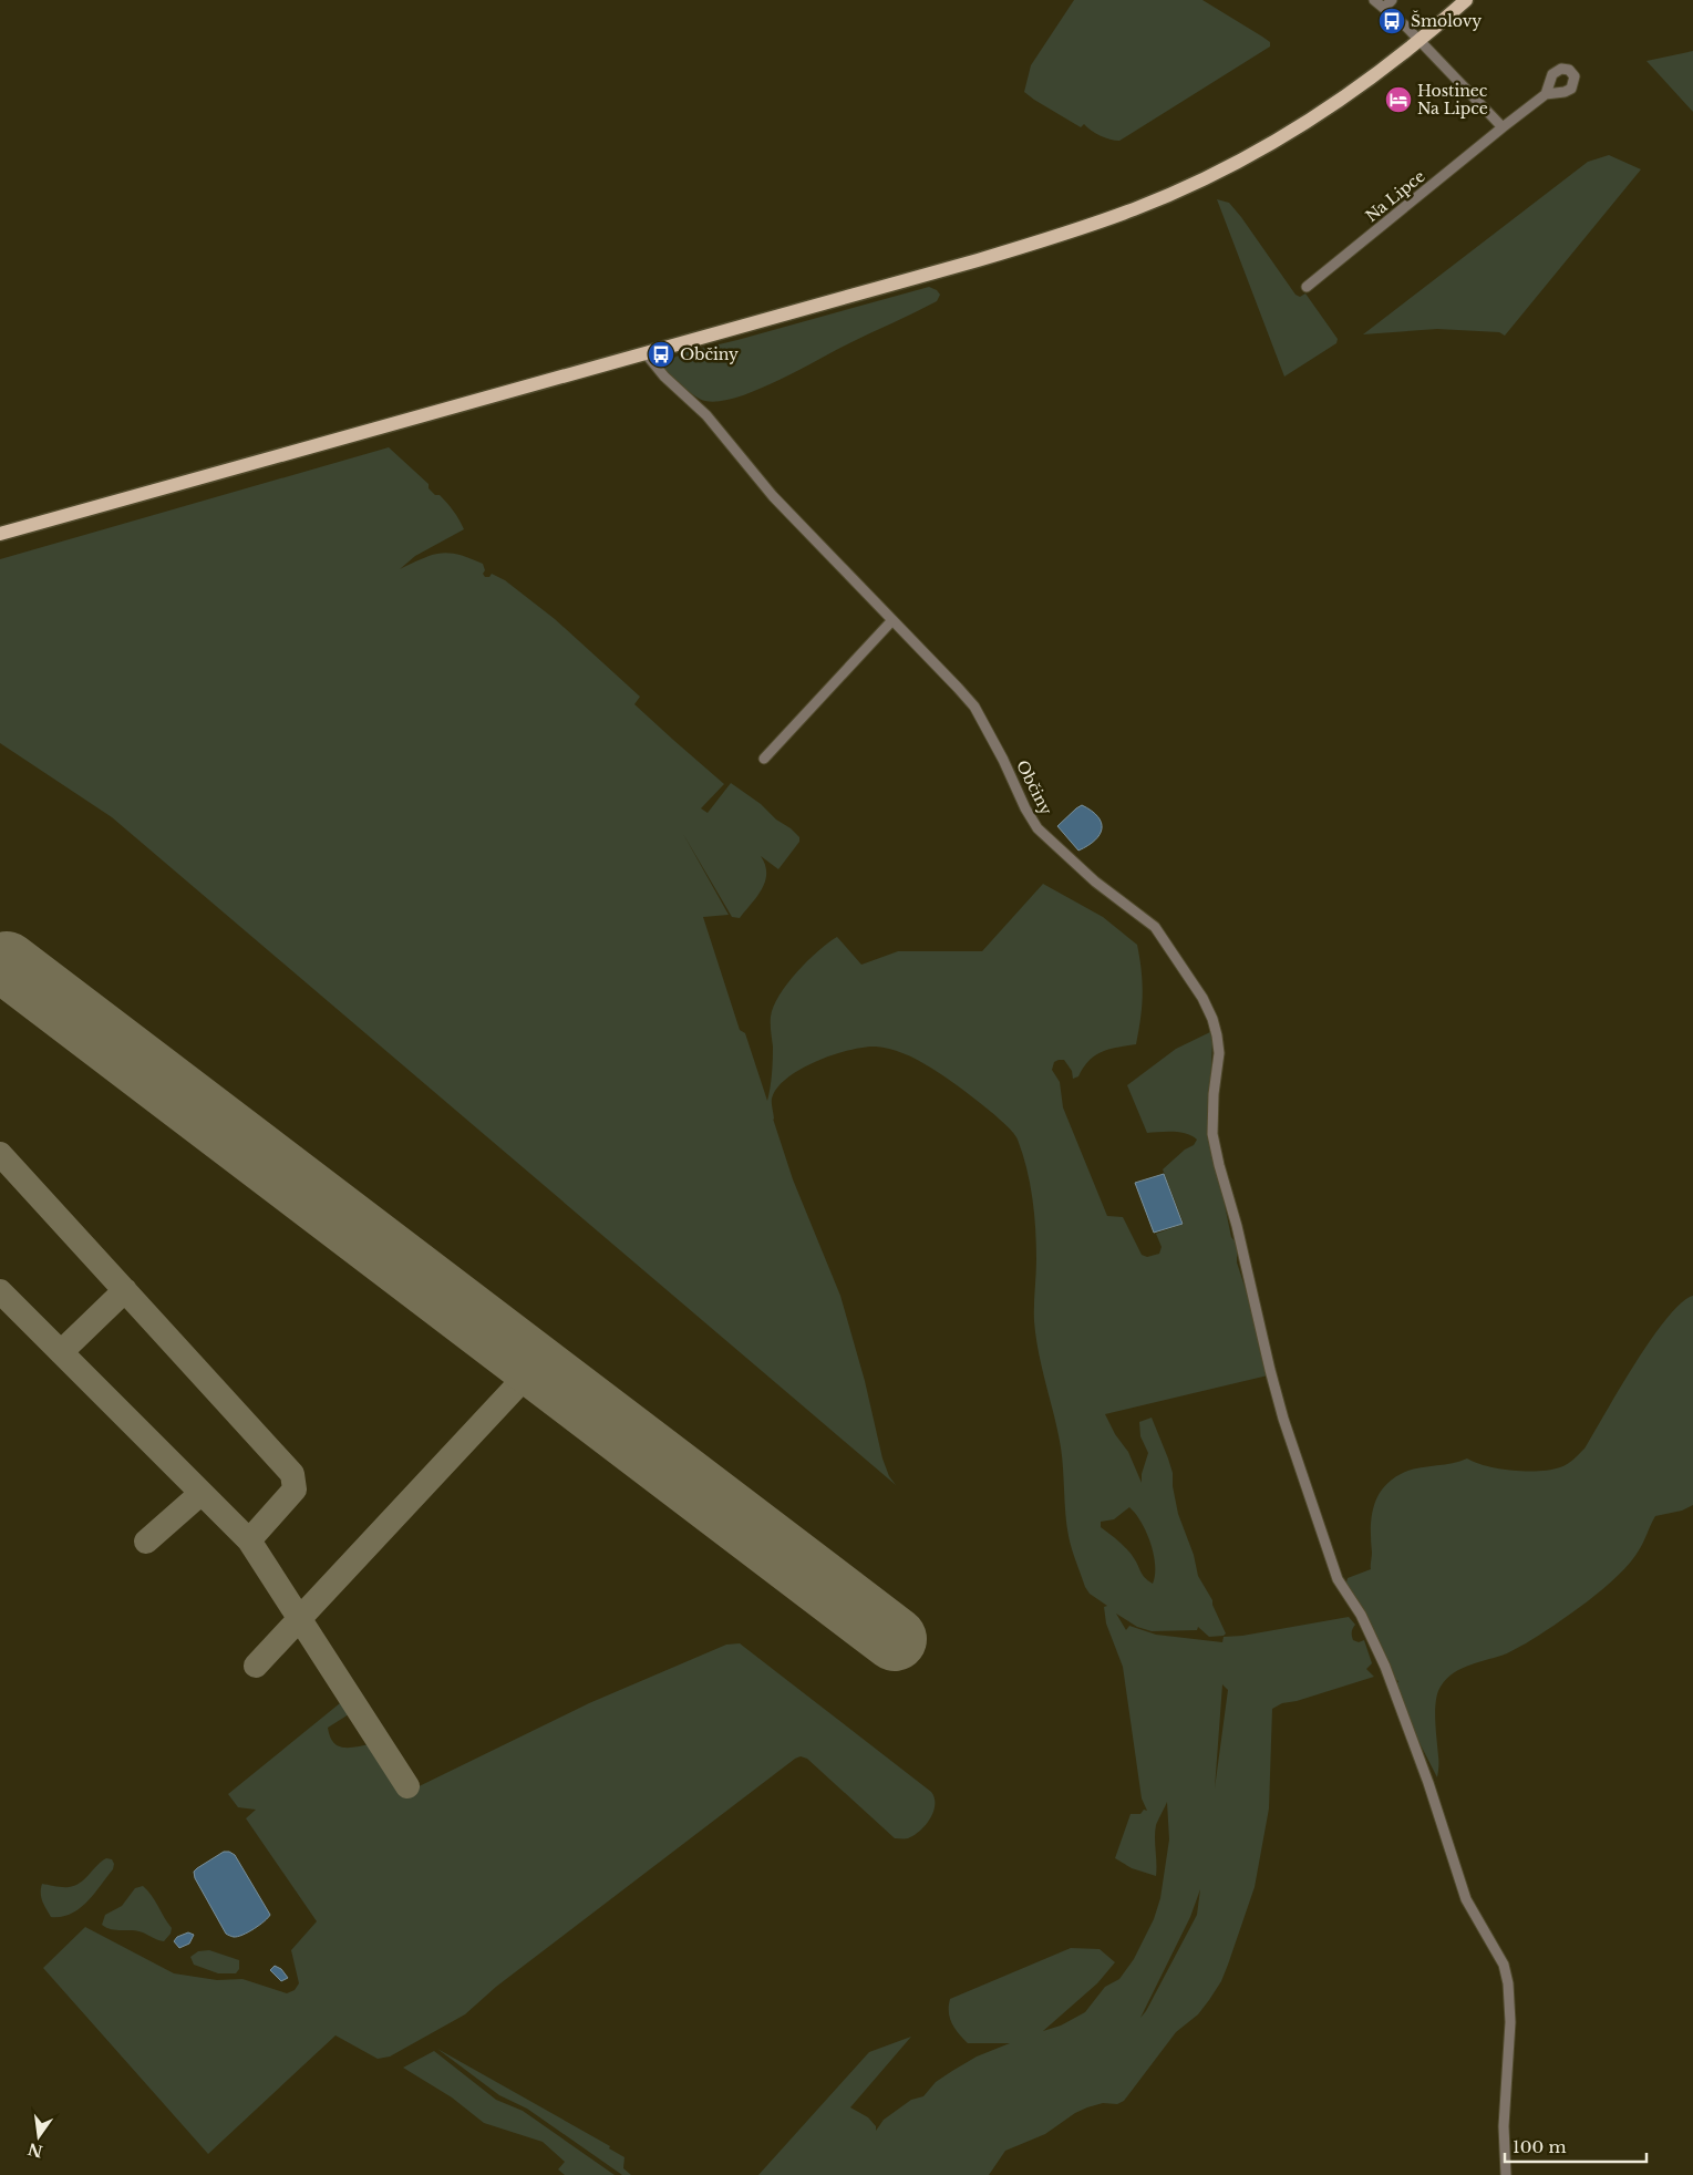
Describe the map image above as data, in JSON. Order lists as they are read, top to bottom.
{
  "streets": {
    "street": ["Na Lipce", "Občiny"]
  },
  "places": {
    "bus stop": ["Šmolovy", "Občiny"],
    "hotel": ["Hostinec Na Lipce"]
  },
  "scale_bar": "100 m",
  "north": "bottom"
}
